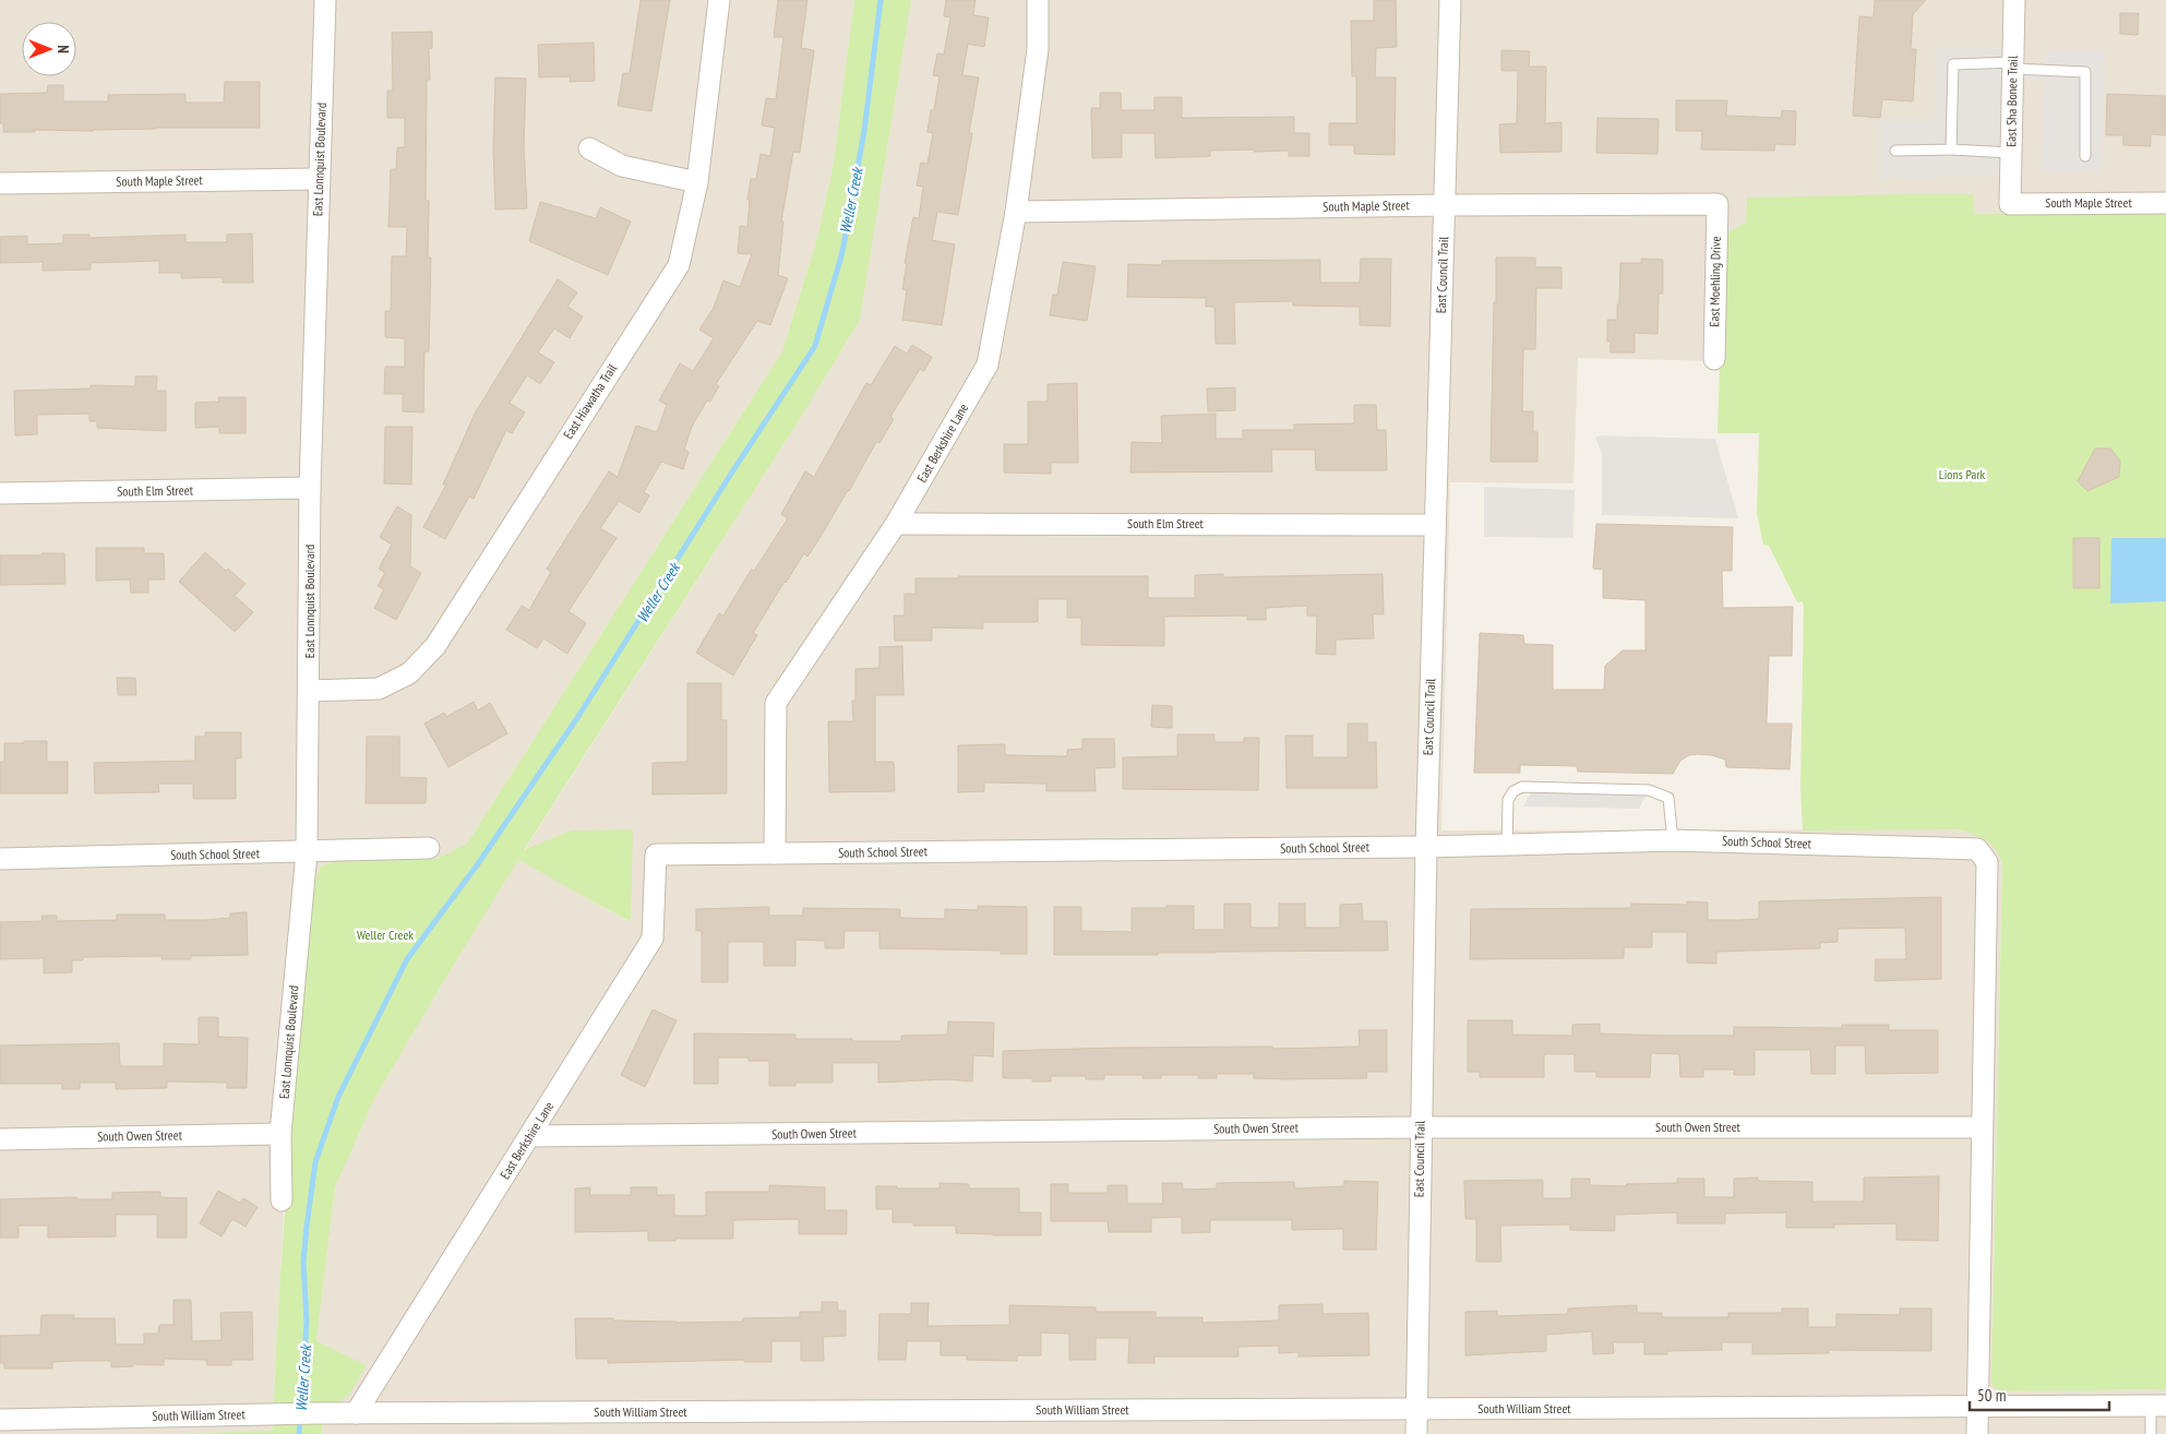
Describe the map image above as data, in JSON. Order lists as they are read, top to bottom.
{
  "streets": {
    "street": [
      "East Sha Bonee Trail",
      "East Lonnquist Boulevard",
      "South Maple Street",
      "East Council Trail",
      "East Moehling Drive",
      "East Hiawatha Trail",
      "East Berkshire Lane",
      "South Elm Street",
      "South School Street",
      "South Owen Street",
      "South William Street"
    ]
  },
  "crossings": [
    ["East Sha Bonee Trail", "South Maple Street"],
    ["East Lonnquist Boulevard", "South Maple Street"],
    ["East Lonnquist Boulevard", "East Hiawatha Trail"],
    ["East Lonnquist Boulevard", "South Elm Street"],
    ["East Lonnquist Boulevard", "South School Street"],
    ["East Lonnquist Boulevard", "South Owen Street"],
    ["South Maple Street", "East Council Trail"],
    ["South Maple Street", "East Moehling Drive"],
    ["South Maple Street", "East Berkshire Lane"],
    ["East Council Trail", "South Elm Street"],
    ["East Council Trail", "South School Street"],
    ["East Council Trail", "South Owen Street"],
    ["East Council Trail", "South William Street"],
    ["East Berkshire Lane", "South Elm Street"],
    ["East Berkshire Lane", "South School Street"],
    ["East Berkshire Lane", "South Owen Street"],
    ["East Berkshire Lane", "South William Street"],
    ["South School Street", "South Owen Street"]
  ],
  "water": ["Weller Creek"],
  "parks": ["Lions Park", "Weller Creek"],
  "scale_bar": "50 m",
  "north": "right"
}
